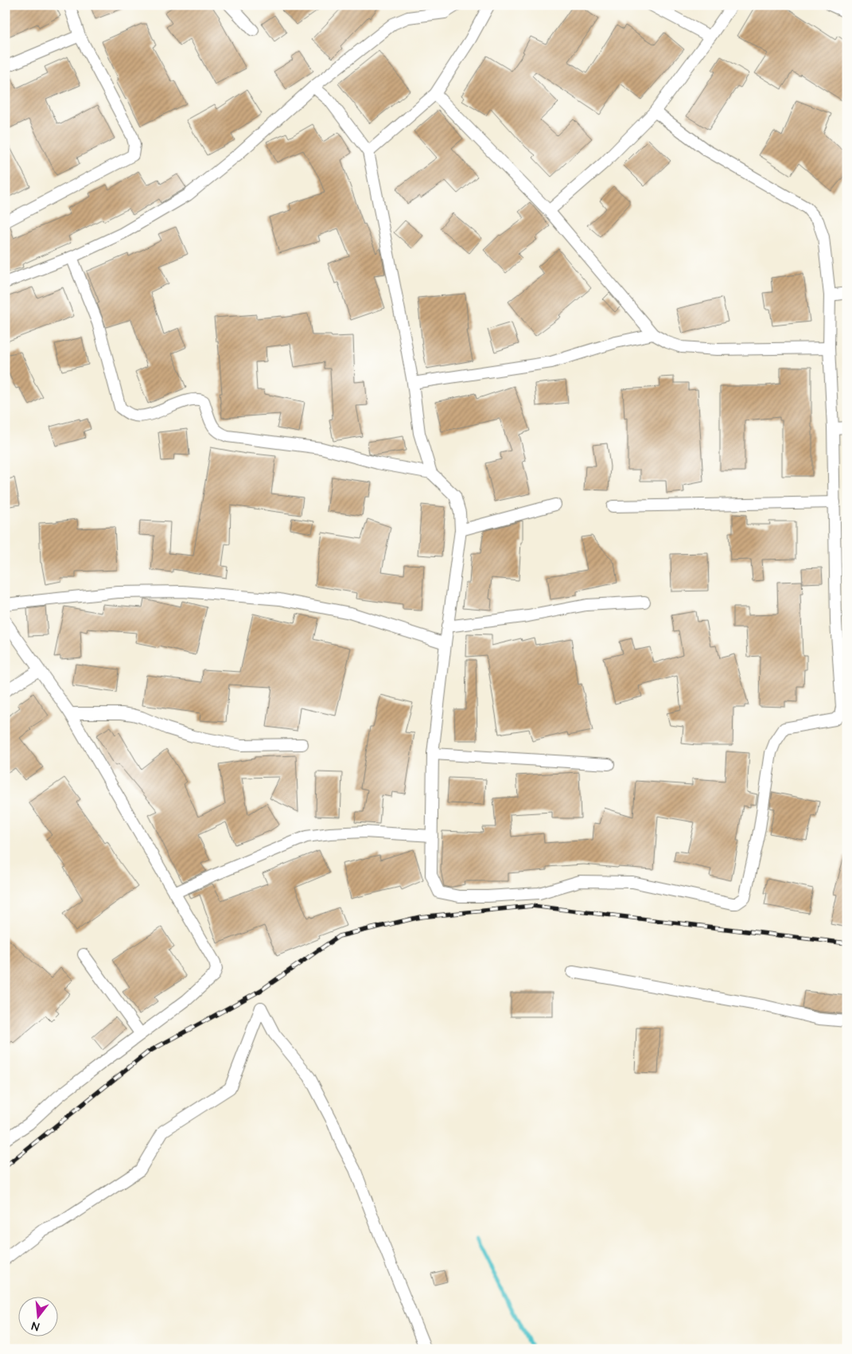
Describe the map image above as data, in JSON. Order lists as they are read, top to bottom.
{
  "north": "bottom"
}
